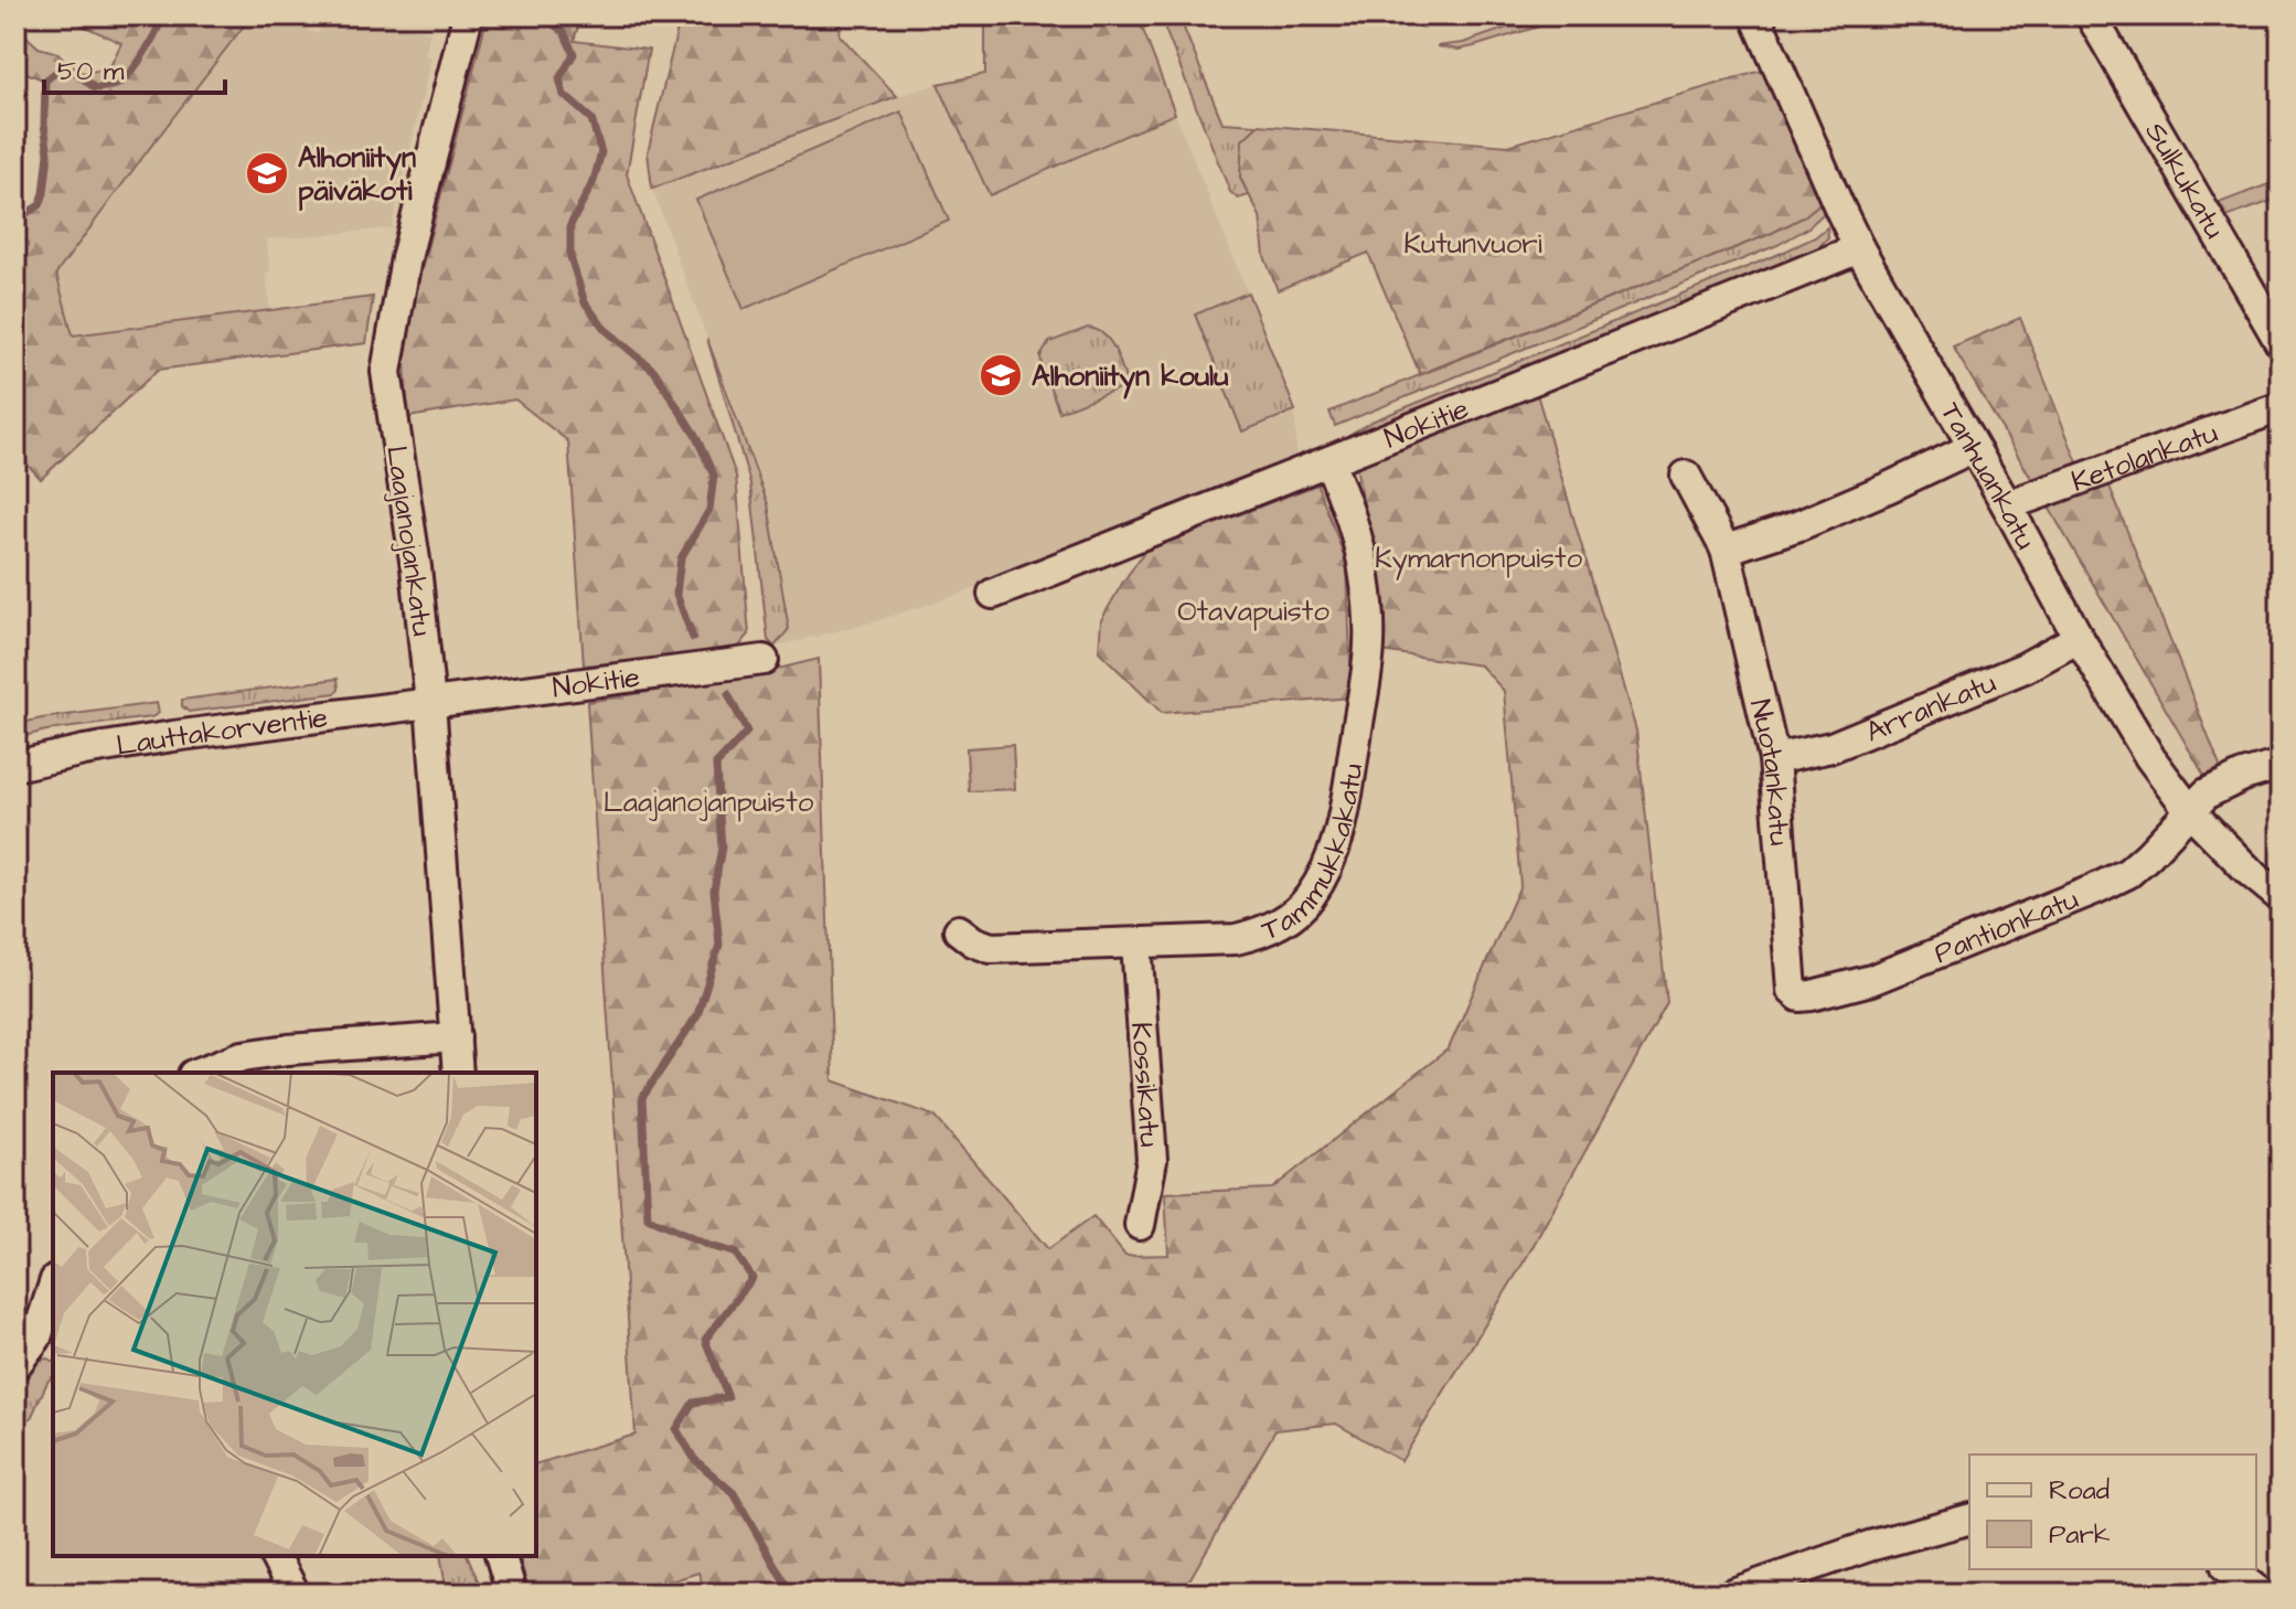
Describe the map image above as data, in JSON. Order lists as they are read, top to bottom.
{
  "streets": {
    "street": [
      "Sulkukatu",
      "Nokitie",
      "Ketolankatu",
      "Tanhuankatu",
      "Laajanojankatu",
      "Arrankatu",
      "Lauttakorventie",
      "Nuotankatu",
      "Tammukkakatu",
      "Pantionkatu",
      "Kossikatu"
    ]
  },
  "crossings": [
    ["Nokitie", "Tanhuankatu"],
    ["Nokitie", "Laajanojankatu"],
    ["Nokitie", "Lauttakorventie"],
    ["Nokitie", "Tammukkakatu"],
    ["Ketolankatu", "Tanhuankatu"],
    ["Tanhuankatu", "Arrankatu"],
    ["Tanhuankatu", "Pantionkatu"],
    ["Laajanojankatu", "Lauttakorventie"],
    ["Arrankatu", "Nuotankatu"],
    ["Nuotankatu", "Pantionkatu"],
    ["Tammukkakatu", "Kossikatu"]
  ],
  "parks": [
    "Kutunvuori",
    "Kymarnonpuisto",
    "Otavapuisto",
    "Laajanojanpuisto"
  ],
  "places": {
    "school or university": ["Alhoniityn päiväkoti", "Alhoniityn koulu"]
  },
  "legend": ["Road", "Park"],
  "scale_bar": "50 m"
}
